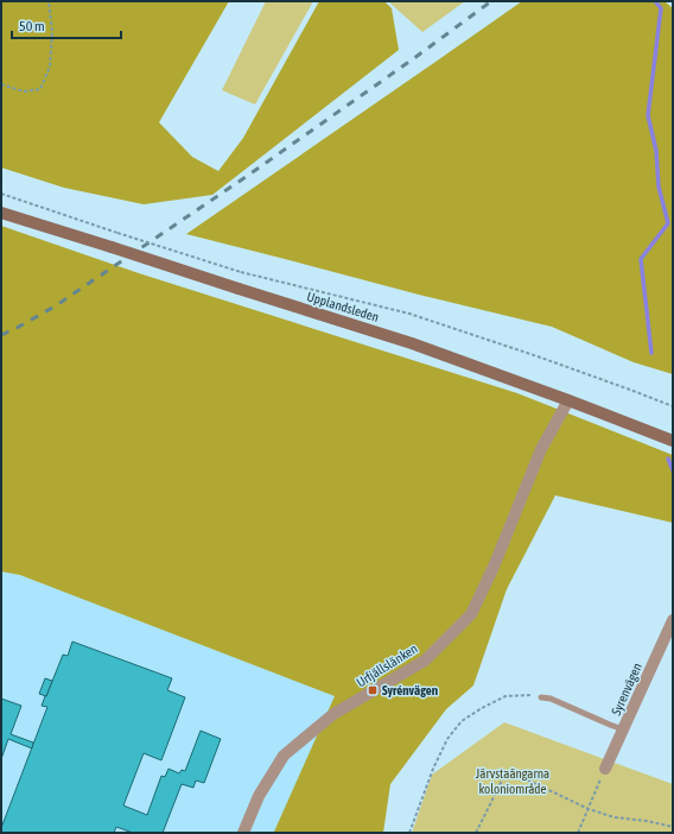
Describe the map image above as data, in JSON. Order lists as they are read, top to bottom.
{
  "streets": {
    "street": ["Upplandsleden", "Urfjällslänken", "Syrenvägen"]
  },
  "crossings": [
    ["Upplandsleden", "Urfjällslänken"]
  ],
  "parks": ["Järvstaängarna koloniområde"],
  "places": {
    "transit": ["Syrénvägen"]
  },
  "scale_bar": "50 m"
}
